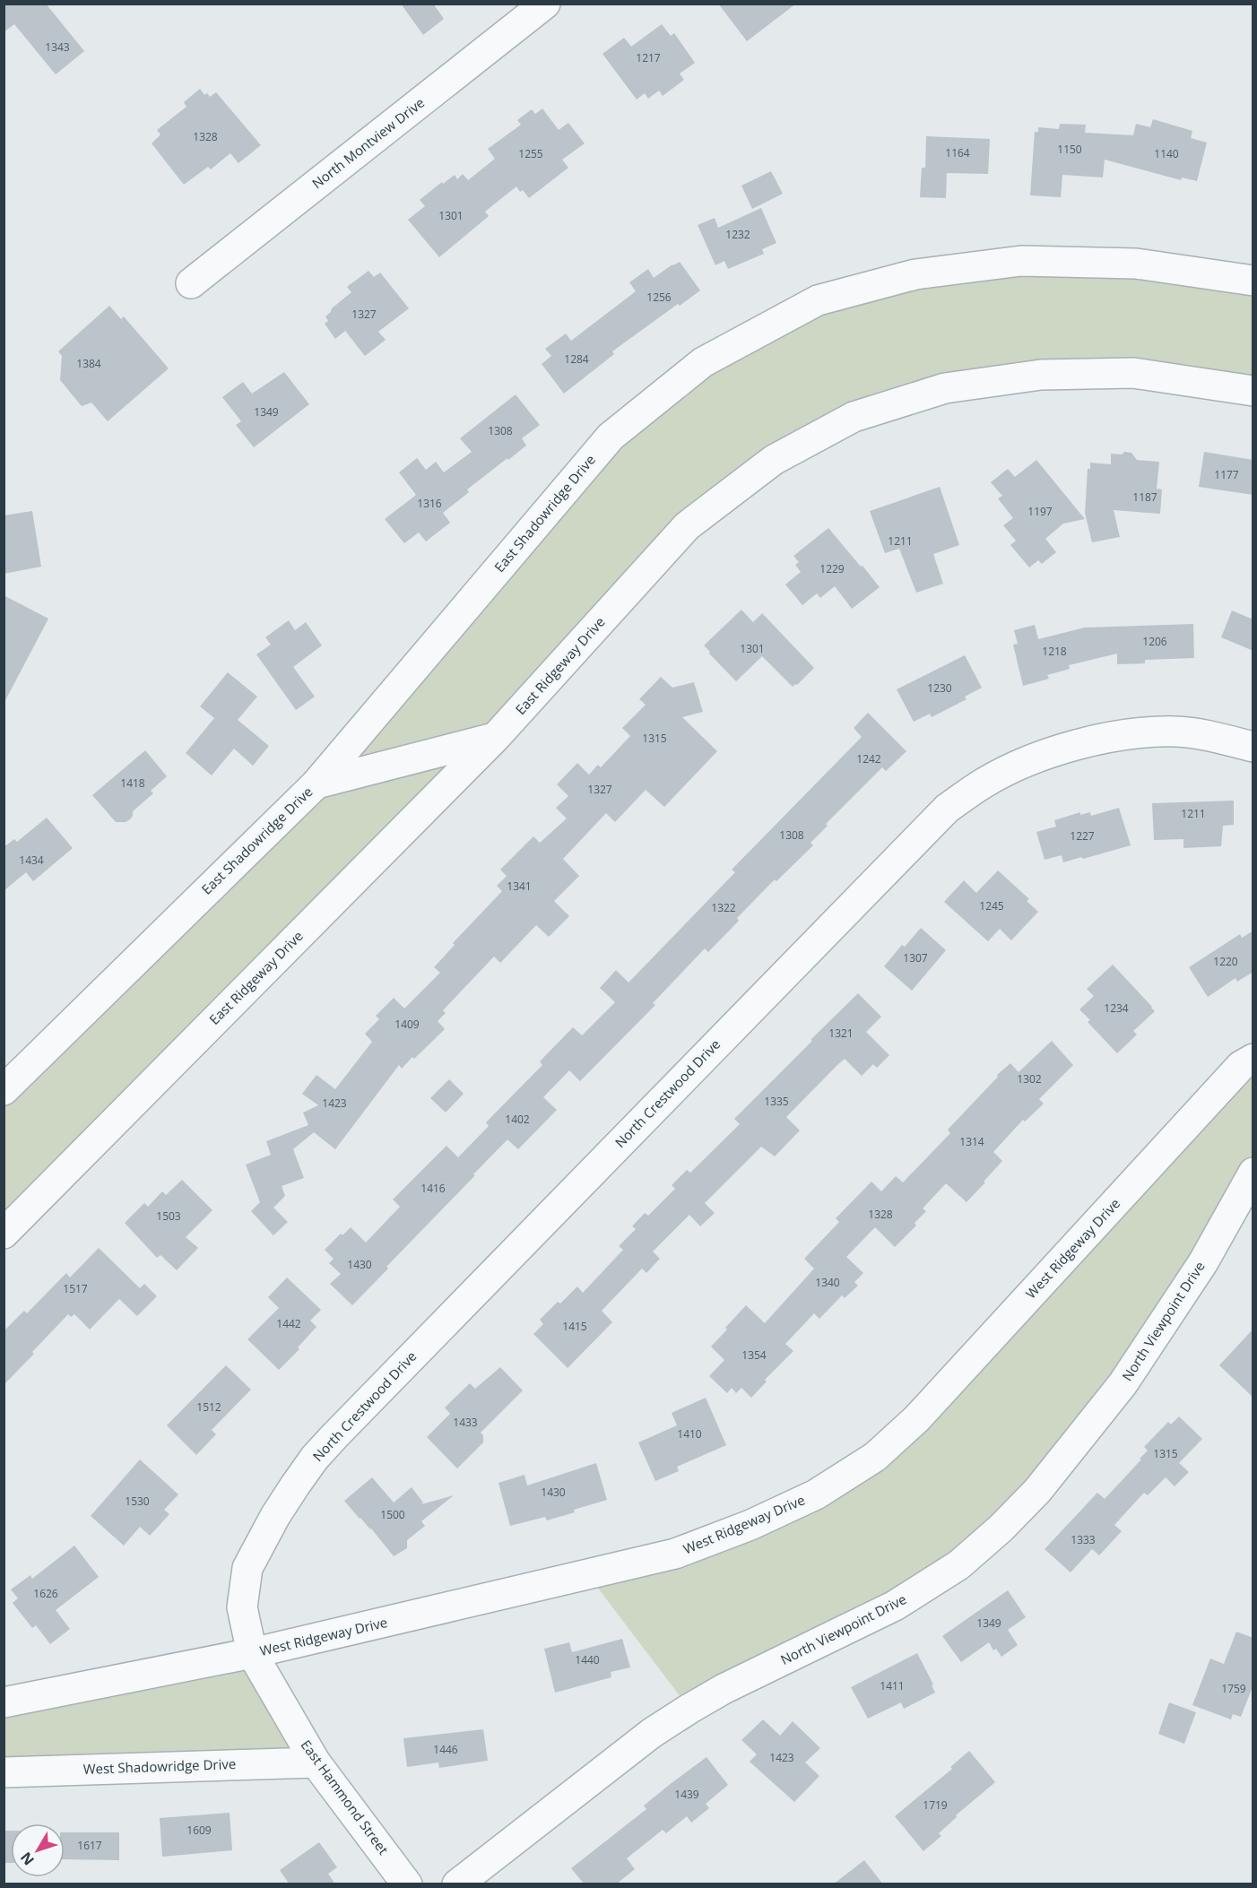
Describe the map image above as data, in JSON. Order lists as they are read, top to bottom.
{
  "streets": {
    "street": [
      "North Montview Drive",
      "East Shadowridge Drive",
      "East Ridgeway Drive",
      "North Crestwood Drive",
      "West Ridgeway Drive",
      "North Viewpoint Drive",
      "West Shadowridge Drive",
      "East Hammond Street"
    ]
  },
  "crossings": [
    ["North Crestwood Drive", "West Ridgeway Drive"],
    ["North Crestwood Drive", "East Hammond Street"],
    ["West Ridgeway Drive", "East Hammond Street"],
    ["West Shadowridge Drive", "East Hammond Street"]
  ],
  "house_numbers": [
    "1343",
    "1217",
    "1328",
    "1150",
    "1164",
    "1255",
    "1140",
    "1301",
    "1232",
    "1256",
    "1327",
    "1284",
    "1384",
    "1349",
    "1308",
    "1177",
    "1187",
    "1316",
    "1197",
    "1211",
    "1229",
    "1206",
    "1301",
    "1218",
    "1230",
    "1315",
    "1242",
    "1418",
    "1327",
    "1211",
    "1308",
    "1227",
    "1434",
    "1341",
    "1245",
    "1322",
    "1307",
    "1220",
    "1234",
    "1409",
    "1321",
    "1302",
    "1335",
    "1423",
    "1402",
    "1314",
    "1416",
    "1328",
    "1503",
    "1430",
    "1340",
    "1517",
    "1442",
    "1415",
    "1354",
    "1512",
    "1433",
    "1410",
    "1315",
    "1430",
    "1530",
    "1500",
    "1333",
    "1626",
    "1349",
    "1440",
    "1411",
    "1759",
    "1446",
    "1423",
    "1439",
    "1719",
    "1609",
    "1617"
  ],
  "north": "bottom left"
}
